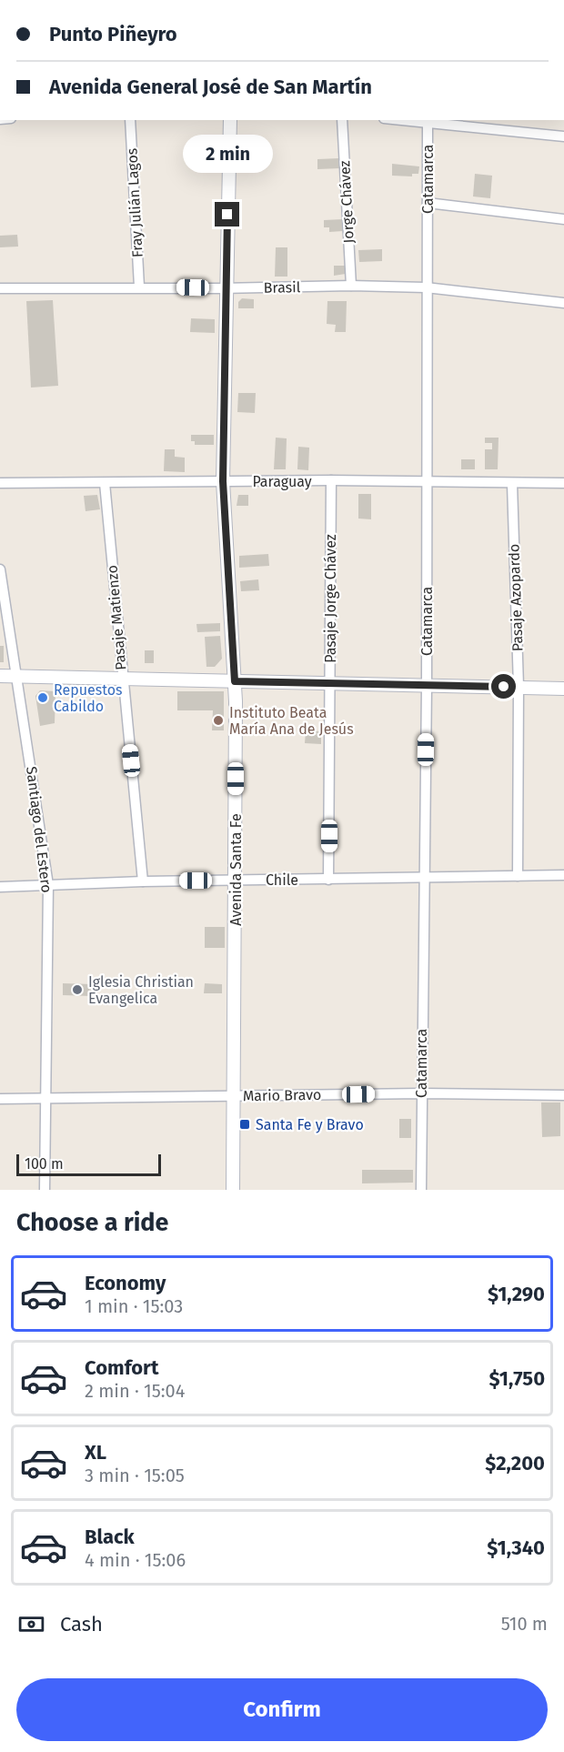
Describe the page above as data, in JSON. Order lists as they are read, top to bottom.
{
  "streets": {
    "street": [
      "Catamarca",
      "Jorge Chávez",
      "Fray Julián Lagos",
      "Brasil",
      "Paraguay",
      "Pasaje Azopardo",
      "Pasaje Jorge Chávez",
      "Pasaje Matienzo",
      "Santiago del Estero",
      "Avenida Santa Fe",
      "Chile",
      "Mario Bravo"
    ]
  },
  "crossings": [
    ["Catamarca", "Brasil"],
    ["Catamarca", "Paraguay"],
    ["Catamarca", "Chile"],
    ["Catamarca", "Mario Bravo"],
    ["Jorge Chávez", "Brasil"],
    ["Fray Julián Lagos", "Brasil"],
    ["Brasil", "Avenida Santa Fe"],
    ["Paraguay", "Pasaje Azopardo"],
    ["Paraguay", "Pasaje Jorge Chávez"],
    ["Paraguay", "Pasaje Matienzo"],
    ["Paraguay", "Avenida Santa Fe"],
    ["Pasaje Azopardo", "Chile"],
    ["Pasaje Jorge Chávez", "Chile"],
    ["Pasaje Matienzo", "Chile"],
    ["Santiago del Estero", "Chile"],
    ["Santiago del Estero", "Mario Bravo"],
    ["Avenida Santa Fe", "Chile"],
    ["Avenida Santa Fe", "Mario Bravo"]
  ],
  "places": {
    "other": ["Repuestos Cabildo", "Instituto Beata María Ana de Jesús", "Iglesia Christian Evangelica"],
    "transit": ["Santa Fe y Bravo"]
  },
  "scale_bar": "100 m",
  "page": {
    "banner": ["Punto Piñeyro", "Avenida General José de San Martín"],
    "bubble": "2 min",
    "scale": "100 m",
    "heading": "Choose a ride",
    "list": [
      {
        "name": "Economy",
        "note": "1 min · 15:03",
        "value": "$1,290"
      },
      {
        "name": "Comfort",
        "note": "2 min · 15:04",
        "value": "$1,750"
      },
      {
        "name": "XL",
        "note": "3 min · 15:05",
        "value": "$2,200"
      },
      {
        "name": "Black",
        "note": "4 min · 15:06",
        "value": "$1,340"
      }
    ],
    "pay": ["Cash", "510 m"],
    "buttons": "Confirm"
  }
}
